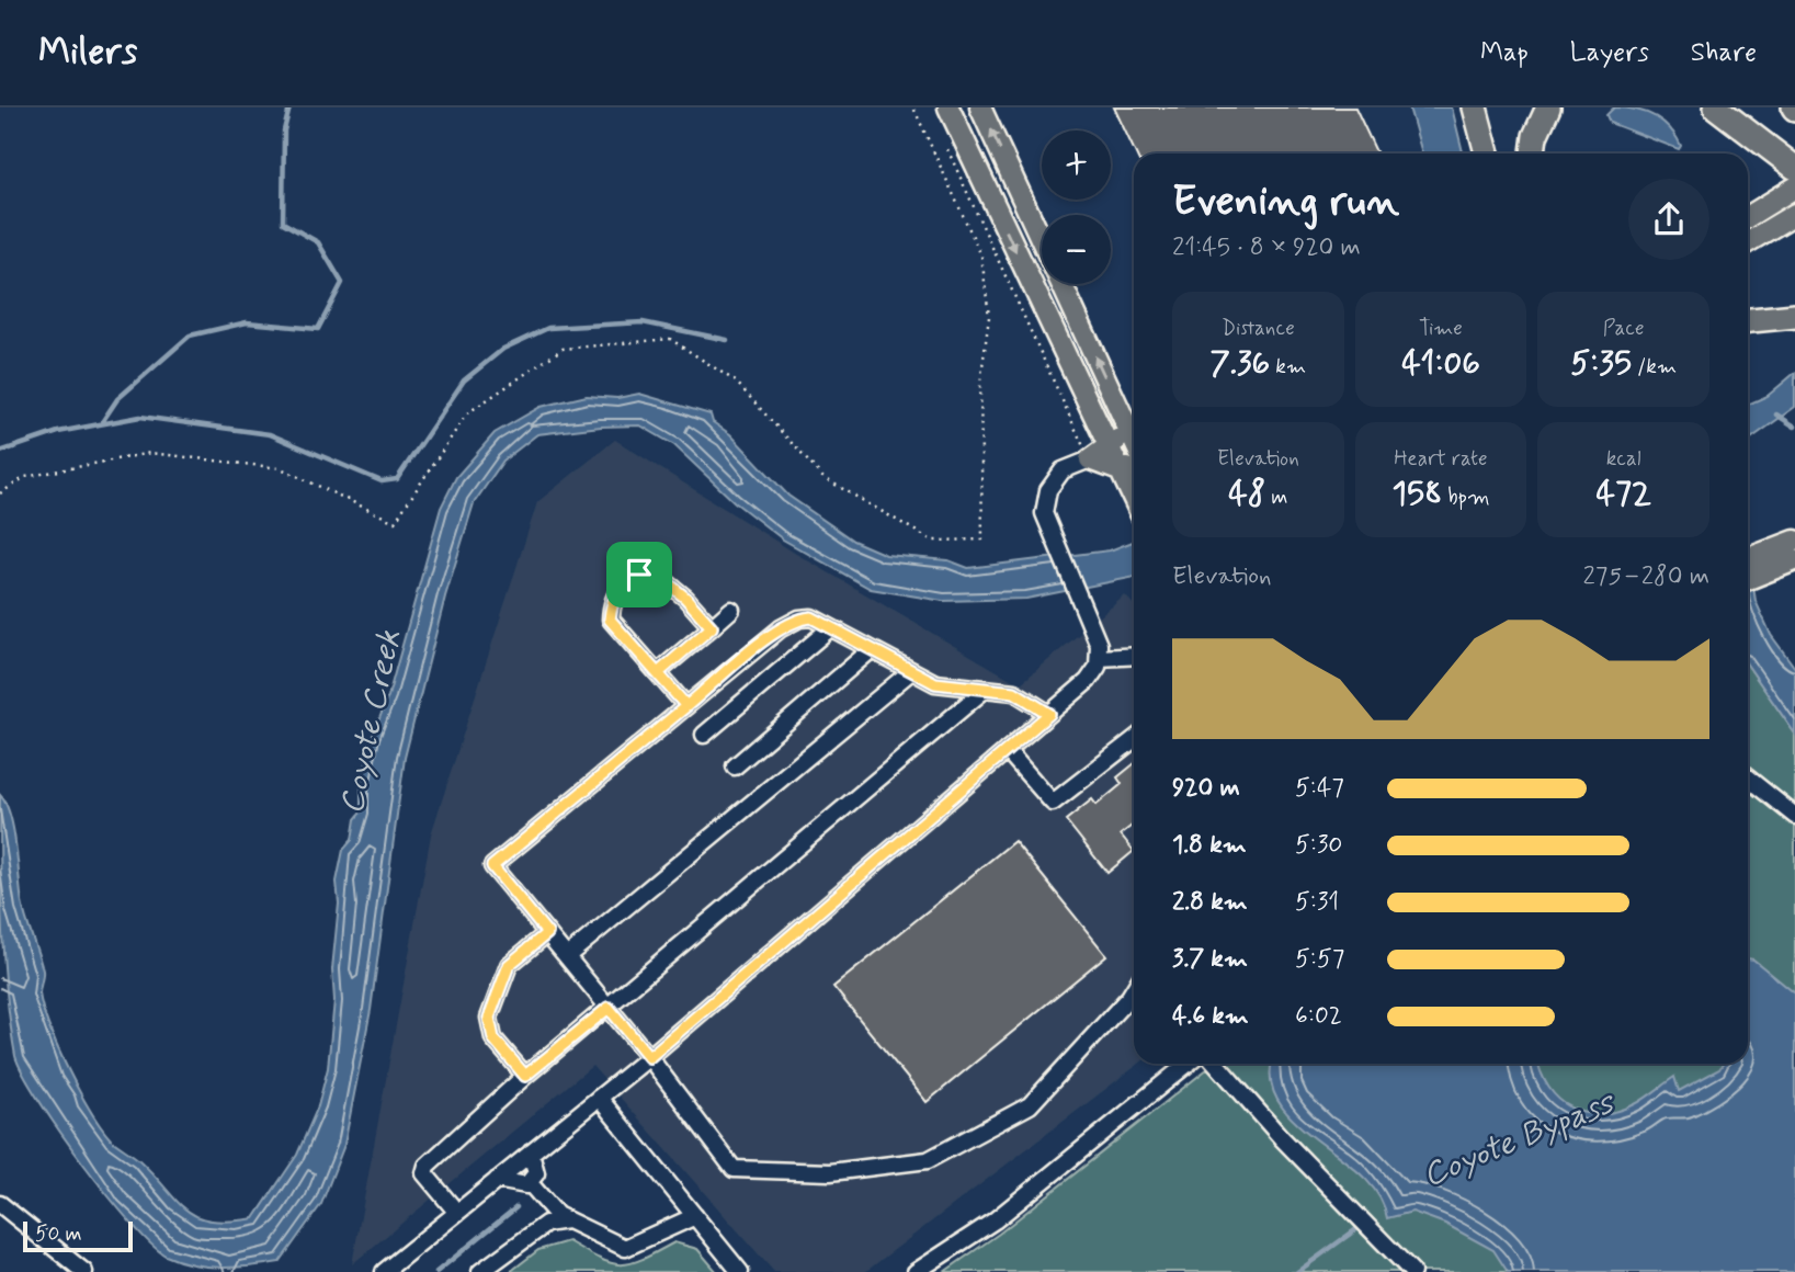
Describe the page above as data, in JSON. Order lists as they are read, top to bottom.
{
  "water": ["Coyote Creek", "Coyote Bypass"],
  "scale_bar": "50 m",
  "page": {
    "header": "Milers",
    "nav": ["Map", "Layers", "Share"],
    "map_buttons": ["+", "−"],
    "heading": ["Evening run", "21:45 · 8 × 920 m"],
    "stats": [
      ["Distance", "7.36 km"],
      ["Time", "41:06"],
      ["Pace", "5:35 /km"],
      ["Elevation", "48 m"],
      ["Heart rate", "158 bpm"],
      ["kcal", "472"]
    ],
    "chart": ["Elevation", "275–280 m"],
    "list": [
      {
        "name": "920 m",
        "note": "5:47"
      },
      {
        "name": "1.8 km",
        "note": "5:30"
      },
      {
        "name": "2.8 km",
        "note": "5:31"
      },
      {
        "name": "3.7 km",
        "note": "5:57"
      },
      {
        "name": "4.6 km",
        "note": "6:02"
      }
    ],
    "scale": "50 m"
  }
}
